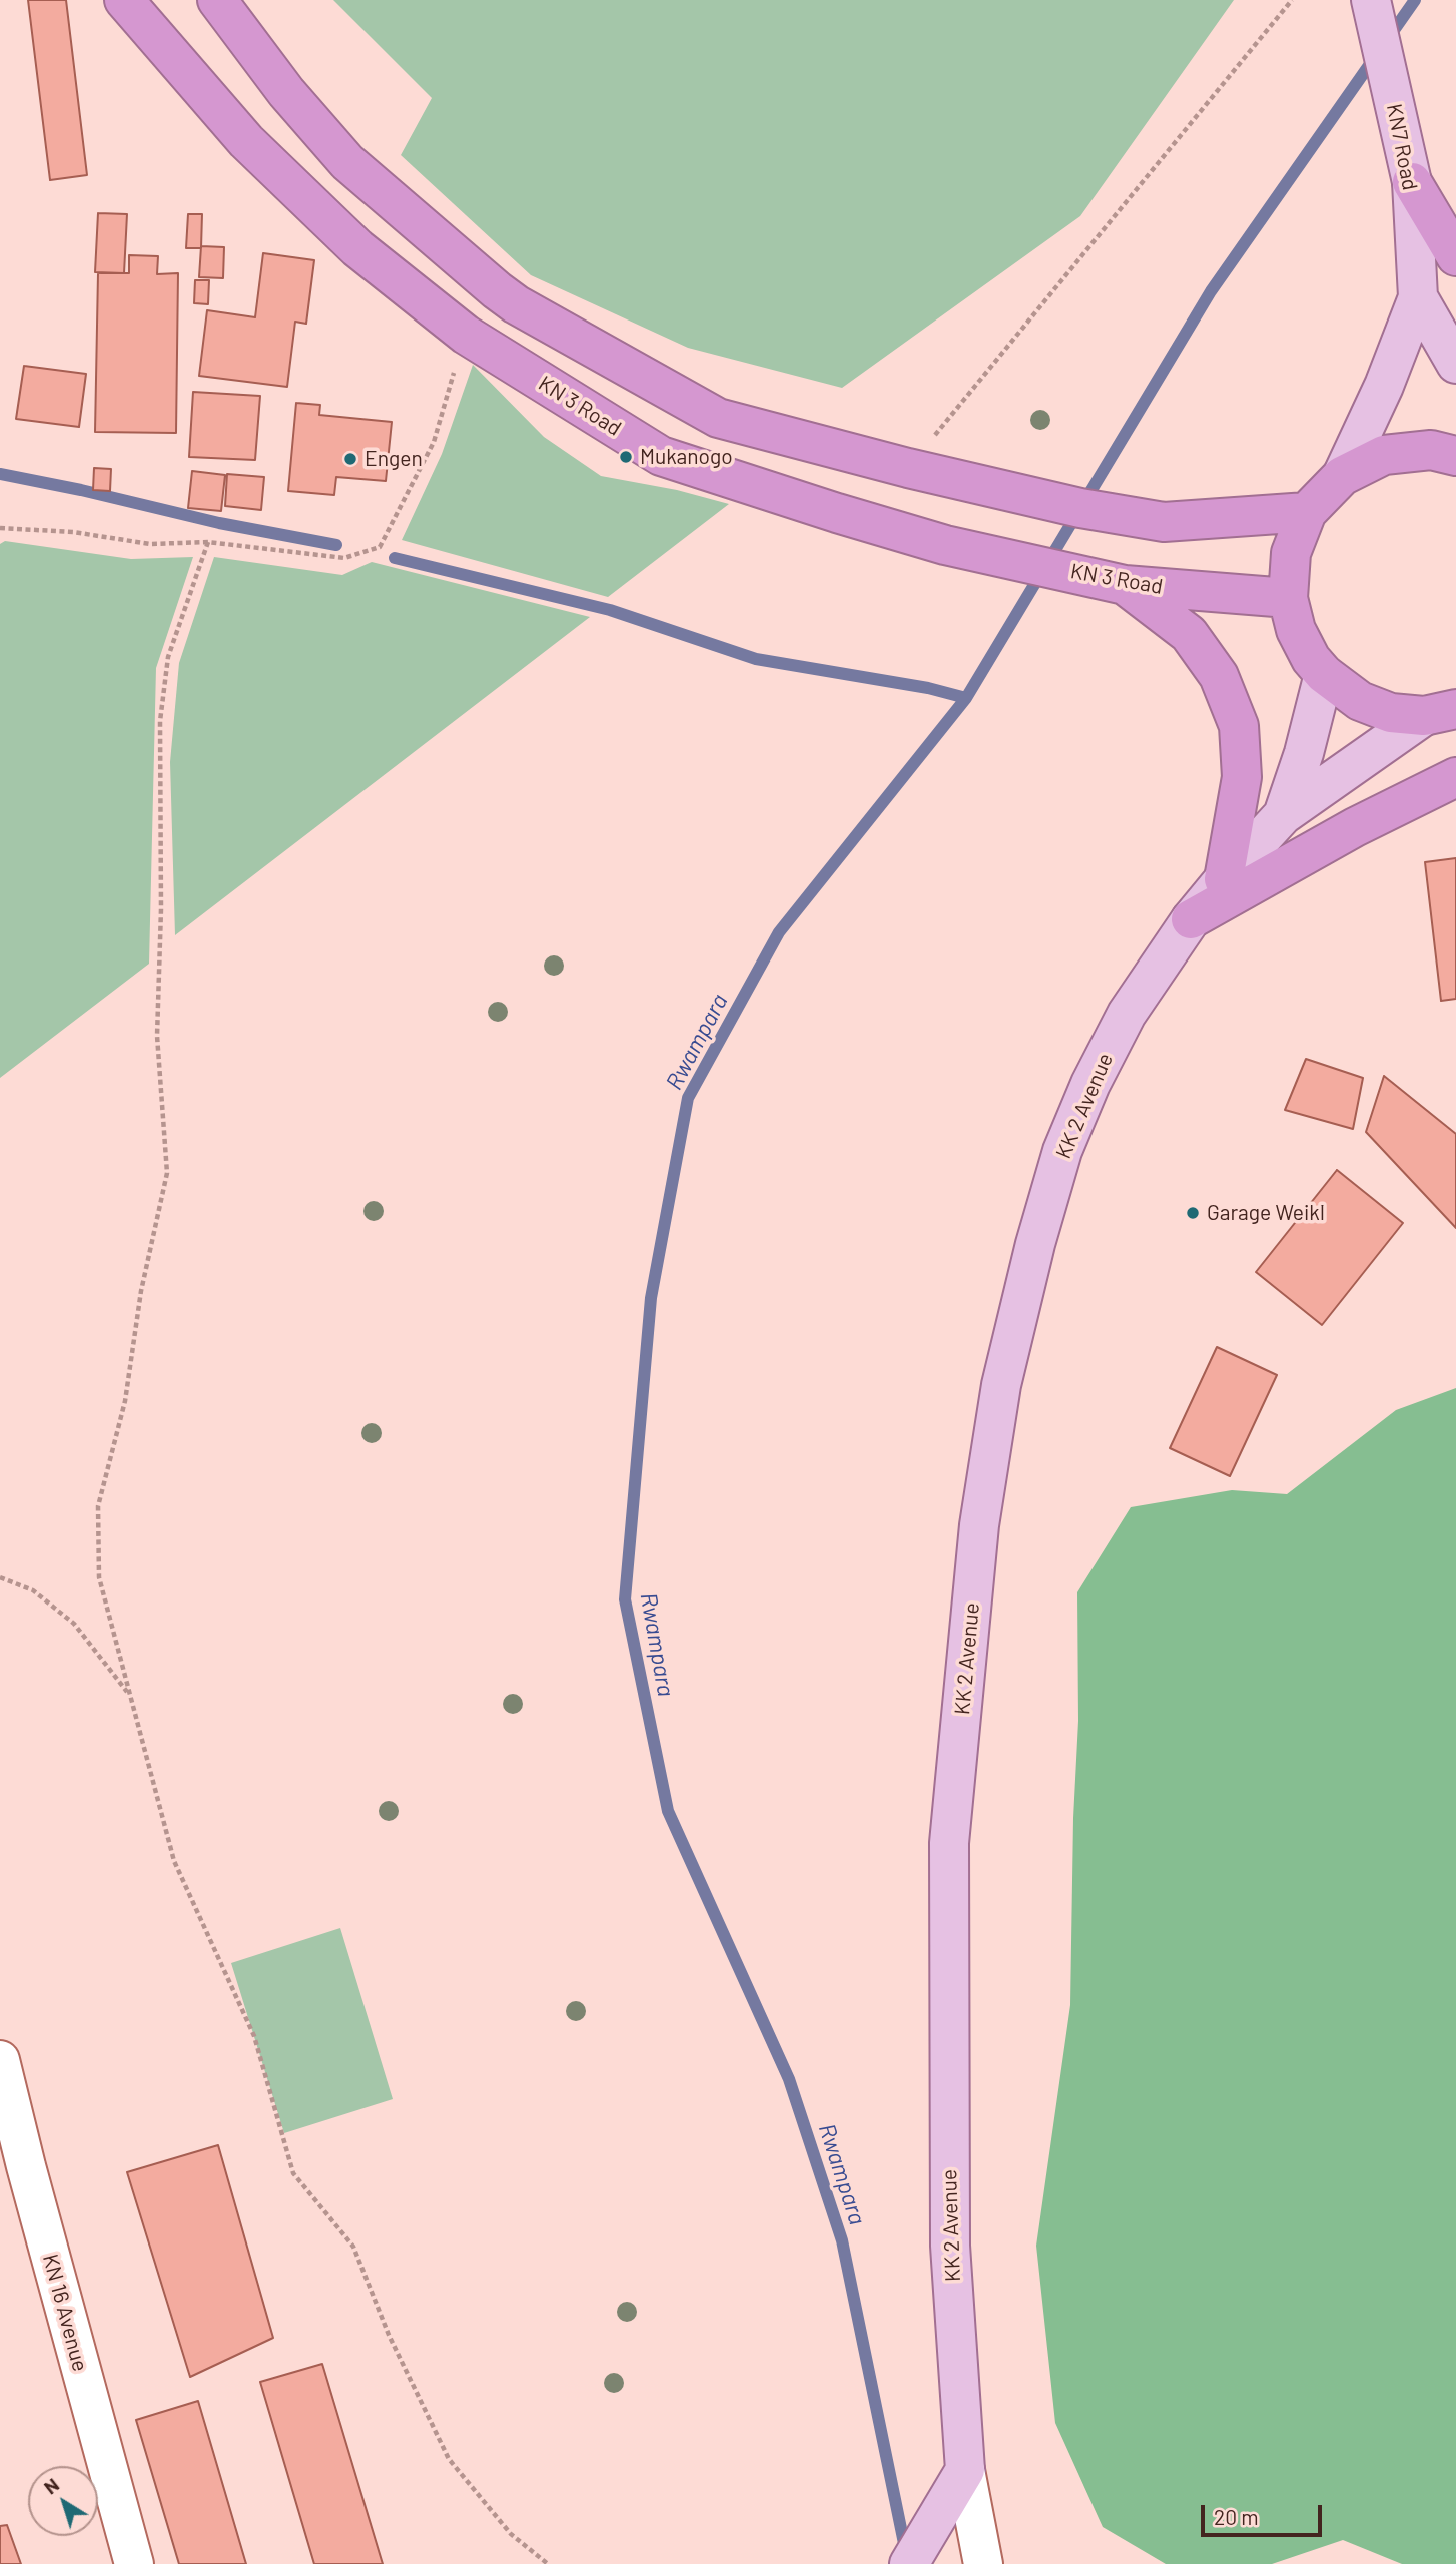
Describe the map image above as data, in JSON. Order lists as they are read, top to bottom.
{
  "streets": {
    "highway": ["KN 3 Road"],
    "main road": ["KN7 Road", "KK 2 Avenue"],
    "street": ["KN 16 Avenue"]
  },
  "water": ["Rwampara"],
  "places": ["Mukanogo", "Engen", "Garage Weikl"],
  "scale_bar": "20 m",
  "north": "top left"
}
